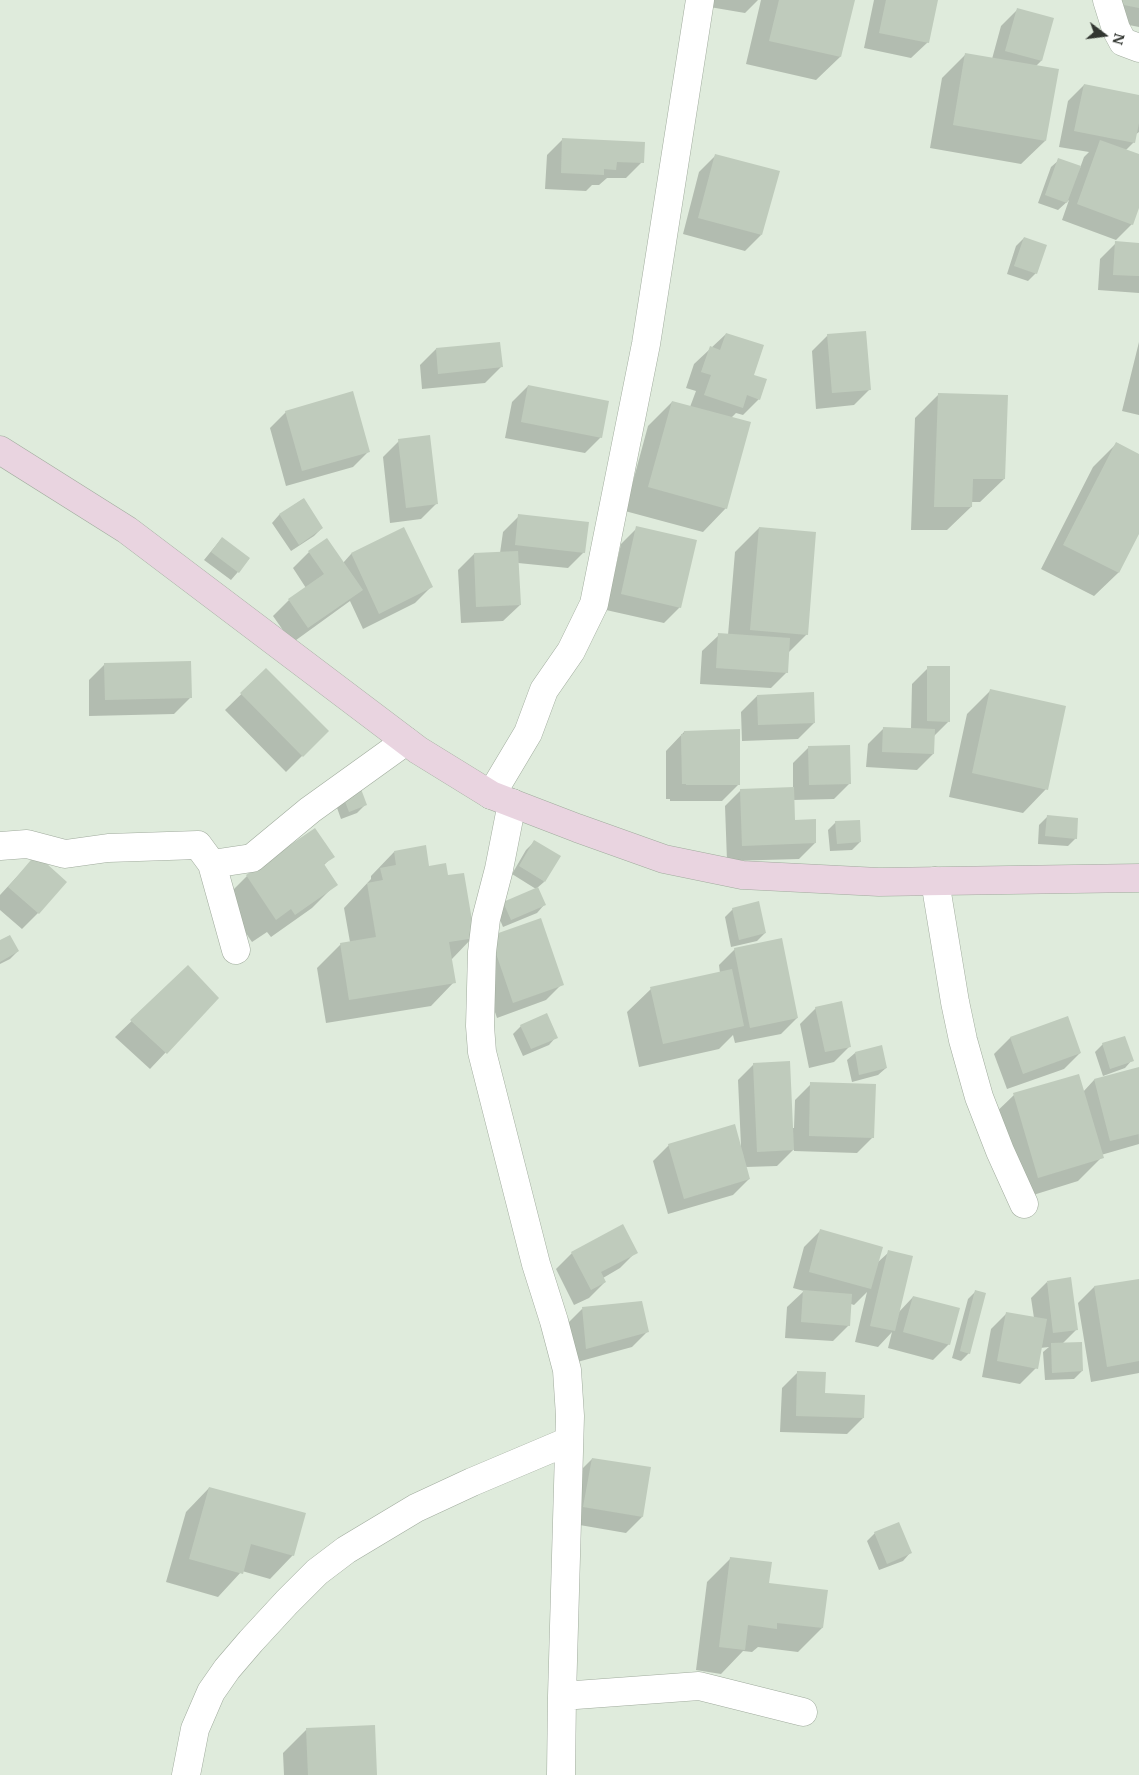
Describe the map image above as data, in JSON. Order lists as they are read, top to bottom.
{
  "north": "right"
}
